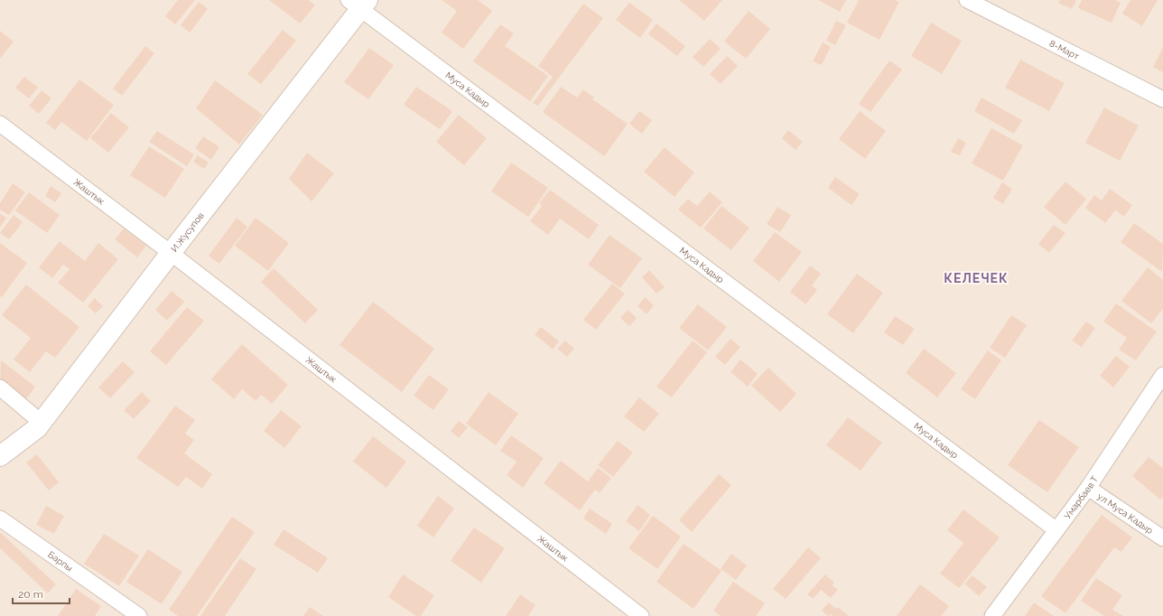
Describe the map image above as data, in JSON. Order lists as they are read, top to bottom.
{
  "streets": {
    "street": [
      "8-Март",
      "Муса Кадыр",
      "Жаштык",
      "И.Жусупов",
      "Умарбаев Т",
      "ул Муса Кадыр",
      "Барпы"
    ]
  },
  "crossings": [
    ["Муса Кадыр", "И.Жусупов"],
    ["Муса Кадыр", "Умарбаев Т"],
    ["Жаштык", "И.Жусупов"],
    ["Умарбаев Т", "ул Муса Кадыр"]
  ],
  "districts": ["КЕЛЕЧЕК"],
  "scale_bar": "20 m"
}
